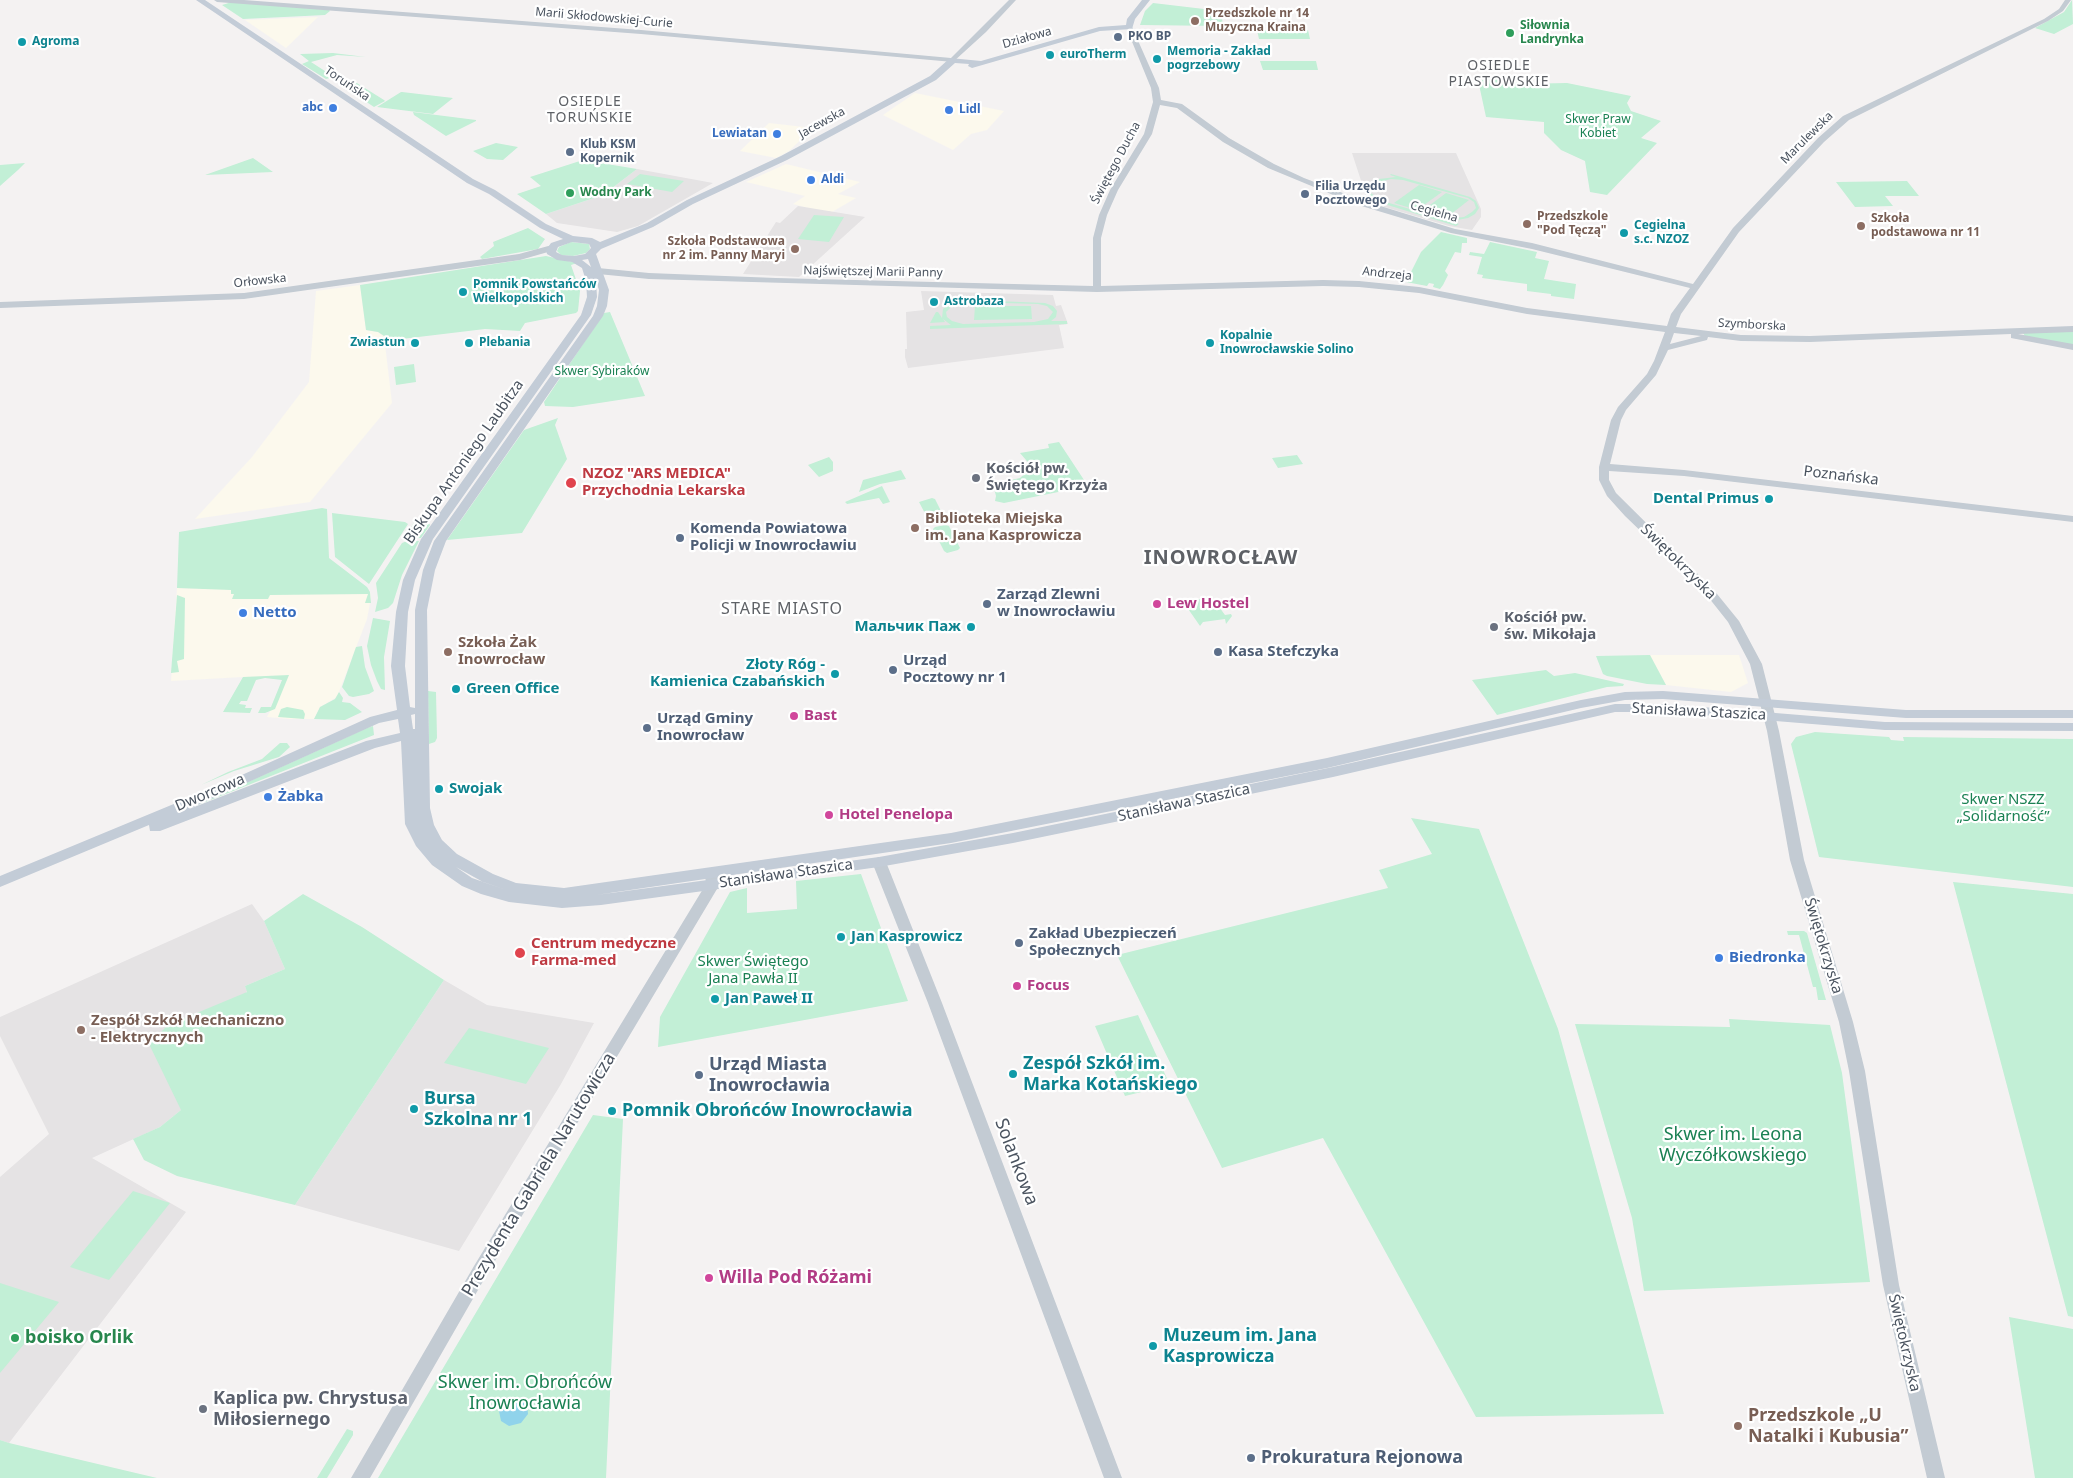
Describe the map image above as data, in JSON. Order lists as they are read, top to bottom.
{
  "streets": {
    "main road": [
      "Marii Skłodowskiej-Curie",
      "Działowa",
      "Toruńska",
      "Jacewska",
      "Biskupa Antoniego Laubitza",
      "Stanisława Staszica",
      "Dworcowa"
    ],
    "street": [
      "Marulewska",
      "Świętego Ducha",
      "Cegielna",
      "Najświętszej Marii Panny",
      "Andrzeja",
      "Orłowska",
      "Szymborska",
      "Poznańska",
      "Świętokrzyska",
      "Solankowa",
      "Prezydenta Gabriela Narutowicza"
    ]
  },
  "crossings": [
    ["Marii Skłodowskiej-Curie", "Działowa"],
    ["Marii Skłodowskiej-Curie", "Toruńska"],
    ["Marii Skłodowskiej-Curie", "Jacewska"],
    ["Toruńska", "Orłowska"],
    ["Jacewska", "Biskupa Antoniego Laubitza"],
    ["Marulewska", "Cegielna"],
    ["Marulewska", "Andrzeja"],
    ["Marulewska", "Szymborska"],
    ["Świętego Ducha", "Cegielna"],
    ["Świętego Ducha", "Najświętszej Marii Panny"],
    ["Świętego Ducha", "Andrzeja"],
    ["Najświętszej Marii Panny", "Andrzeja"],
    ["Najświętszej Marii Panny", "Biskupa Antoniego Laubitza"],
    ["Andrzeja", "Szymborska"],
    ["Biskupa Antoniego Laubitza", "Stanisława Staszica"],
    ["Biskupa Antoniego Laubitza", "Dworcowa"],
    ["Poznańska", "Świętokrzyska"],
    ["Świętokrzyska", "Stanisława Staszica"],
    ["Stanisława Staszica", "Dworcowa"],
    ["Stanisława Staszica", "Solankowa"],
    ["Stanisława Staszica", "Prezydenta Gabriela Narutowicza"]
  ],
  "districts": [
    "OSIEDLE PIASTOWSKIE",
    "OSIEDLE TORUŃSKIE",
    "INOWROCŁAW",
    "STARE MIASTO"
  ],
  "parks": [
    "Skwer Praw Kobiet",
    "Skwer Sybiraków",
    "Skwer NSZZ „Solidarność”",
    "Skwer Świętego Jana Pawła II",
    "Skwer im. Leona Wyczółkowskiego",
    "Skwer im. Obrońców Inowrocławia"
  ],
  "places": [
    "Przedszkole nr 14 Muzyczna Kraina",
    "Siłownia Landrynka",
    "PKO BP",
    "Agroma",
    "euroTherm",
    "Memoria - Zakład pogrzebowy",
    "abc",
    "Lidl",
    "Lewiatan",
    "Klub KSM Kopernik",
    "Aldi",
    "Wodny Park",
    "Filia Urzędu Pocztowego",
    "Przedszkole \"Pod Tęczą\"",
    "Szkoła podstawowa nr 11",
    "Cegielna s.c. NZOZ",
    "Szkoła Podstawowa nr 2 im. Panny Maryi",
    "Pomnik Powstańców Wielkopolskich",
    "Astrobaza",
    "Zwiastun",
    "Plebania",
    "Kopalnie Inowrocławskie Solino",
    "Kościół pw. Świętego Krzyża",
    "NZOZ \"ARS MEDICA\" Przychodnia Lekarska",
    "Dental Primus",
    "Biblioteka Miejska im. Jana Kasprowicza",
    "Komenda Powiatowa Policji w Inowrocławiu",
    "Zarząd Zlewni w Inowrocławiu",
    "Lew Hostel",
    "Netto",
    "Мальчик Паж",
    "Kościół pw. św. Mikołaja",
    "Szkoła Żak Inowrocław",
    "Kasa Stefczyka",
    "Urząd Pocztowy nr 1",
    "Złoty Róg - Kamienica Czabańskich",
    "Green Office",
    "Bast",
    "Urząd Gminy Inowrocław",
    "Swojak",
    "Żabka",
    "Hotel Penelopa",
    "Jan Kasprowicz",
    "Zakład Ubezpieczeń Społecznych",
    "Centrum medyczne Farma-med",
    "Biedronka",
    "Focus",
    "Jan Paweł II",
    "Zespół Szkół Mechaniczno - Elektrycznych",
    "Zespół Szkół im. Marka Kotańskiego",
    "Urząd Miasta Inowrocławia",
    "Bursa Szkolna nr 1",
    "Pomnik Obrońców Inowrocławia",
    "Willa Pod Różami",
    "boisko Orlik",
    "Muzeum im. Jana Kasprowicza",
    "Kaplica pw. Chrystusa Miłosiernego",
    "Przedszkole „U Natalki i Kubusia”",
    "Prokuratura Rejonowa"
  ]
}
